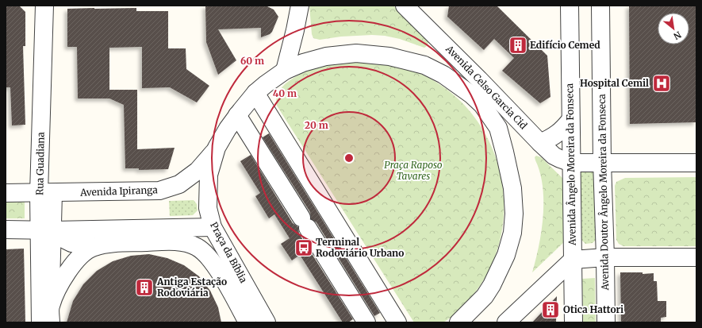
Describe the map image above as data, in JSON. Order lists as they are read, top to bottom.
{
  "streets": {
    "street": [
      "Avenida Celso Garcia Cid",
      "Rua Guadiana",
      "Avenida Ângelo Moreira da Fonseca",
      "Avenida Ipiranga",
      "Avenida Doutor Ângelo Moreira da Fonseca",
      "Praça da Bíblia"
    ]
  },
  "crossings": [
    ["Avenida Celso Garcia Cid", "Avenida Ângelo Moreira da Fonseca"],
    ["Rua Guadiana", "Avenida Ipiranga"],
    ["Avenida Ipiranga", "Praça da Bíblia"]
  ],
  "parks": ["Praça Raposo Tavares"],
  "places": {
    "building": ["Edifício Cemed", "Antiga Estação Rodoviária", "Otica Hattori"],
    "hospital": ["Hospital Cemil"],
    "bus stop": ["Terminal Rodoviário Urbano"]
  },
  "north": "bottom right",
  "rings": ["60 m", "40 m", "20 m"]
}
